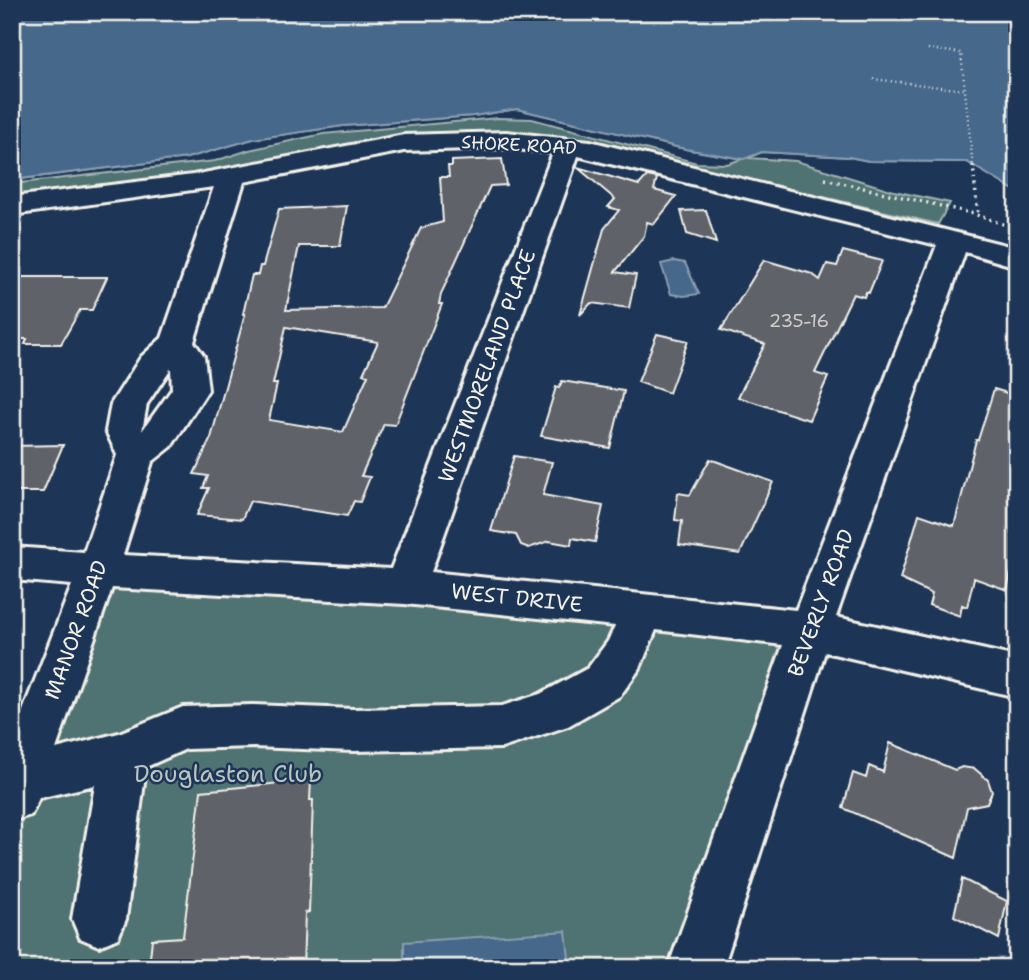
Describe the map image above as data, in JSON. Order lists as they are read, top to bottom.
{
  "streets": {
    "street": [
      "SHORE ROAD",
      "WESTMORELAND PLACE",
      "WEST DRIVE",
      "BEVERLY ROAD",
      "MANOR ROAD"
    ]
  },
  "crossings": [
    ["SHORE ROAD", "WESTMORELAND PLACE"],
    ["SHORE ROAD", "BEVERLY ROAD"],
    ["SHORE ROAD", "MANOR ROAD"],
    ["WESTMORELAND PLACE", "WEST DRIVE"],
    ["WEST DRIVE", "BEVERLY ROAD"],
    ["WEST DRIVE", "MANOR ROAD"]
  ],
  "parks": ["Douglaston Club"],
  "house_numbers": ["235-16"]
}
